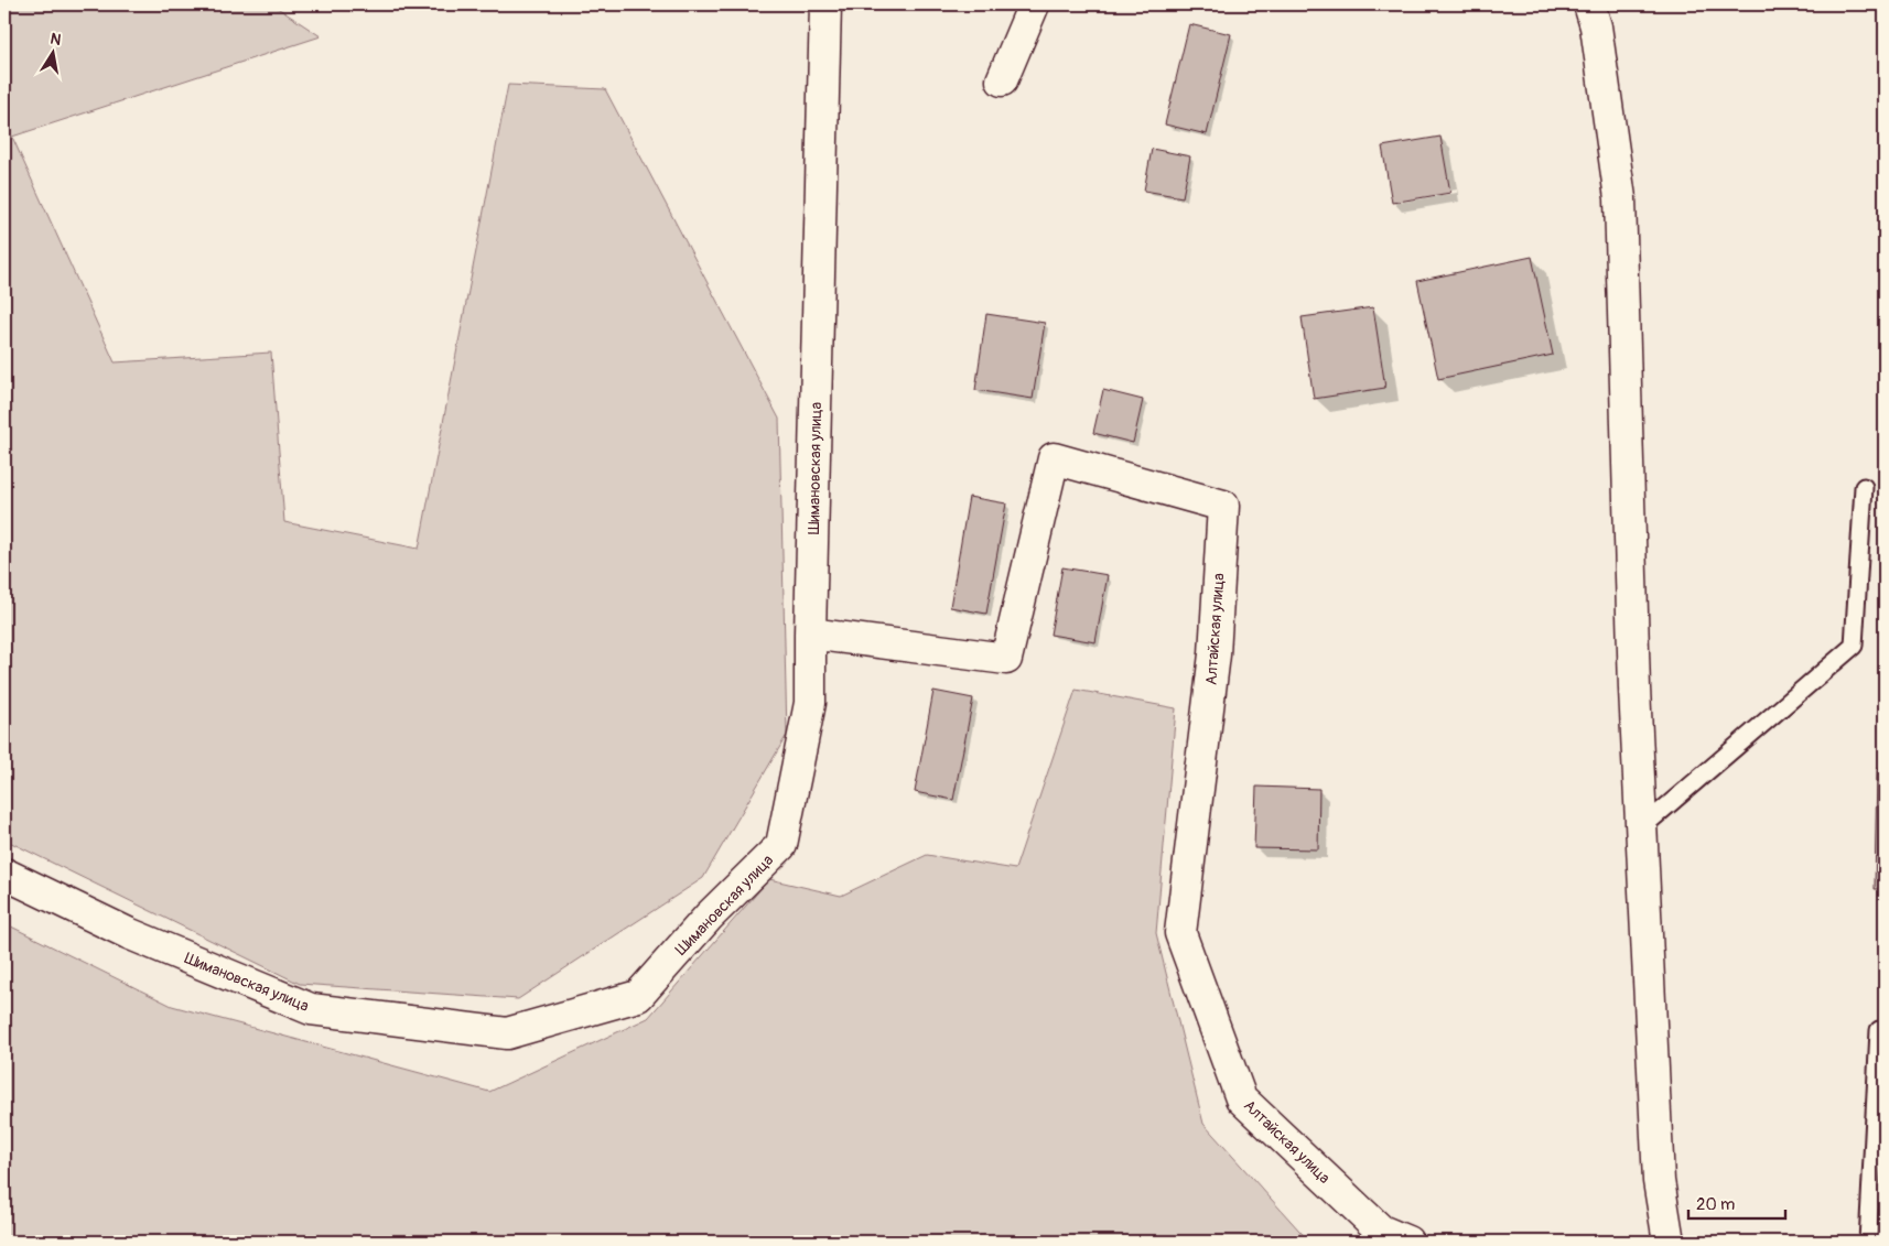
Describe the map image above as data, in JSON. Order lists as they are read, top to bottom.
{
  "streets": {
    "street": ["Шимановская улица", "Алтайская улица"]
  },
  "crossings": [
    ["Шимановская улица", "Алтайская улица"]
  ],
  "scale_bar": "20 m",
  "north": "top"
}
